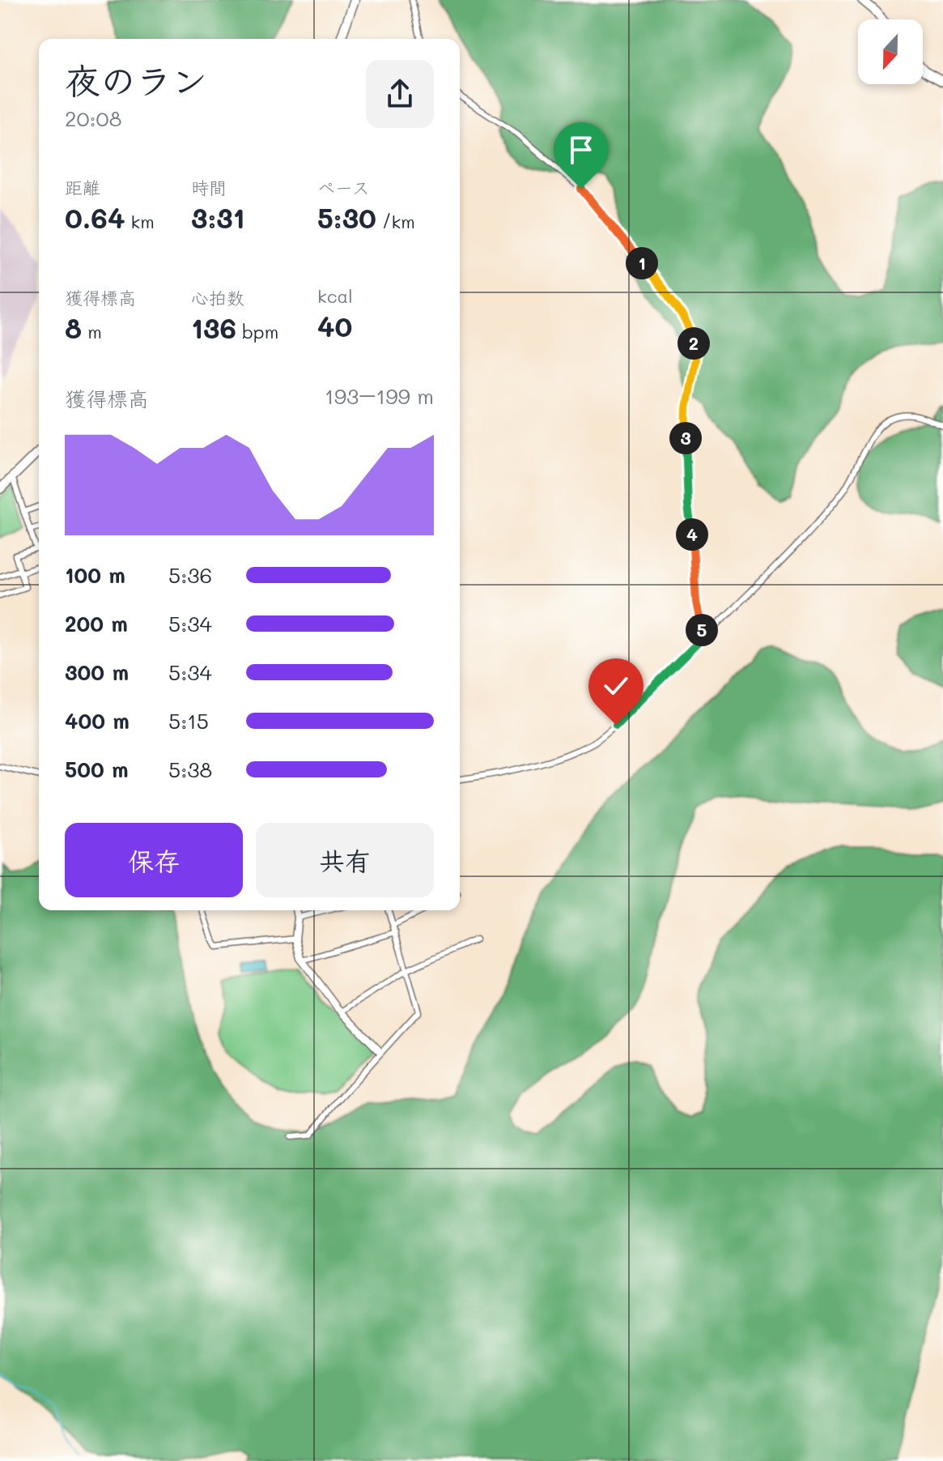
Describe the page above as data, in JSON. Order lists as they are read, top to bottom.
{
  "north": "bottom",
  "page": {
    "heading": ["夜のラン", "20:08"],
    "stats": [
      ["距離", "0.64 km"],
      ["時間", "3:31"],
      ["ペース", "5:30 /km"],
      ["獲得標高", "8 m"],
      ["心拍数", "136 bpm"],
      ["kcal", "40"]
    ],
    "pins": [
      "1",
      "2",
      "3",
      "4",
      "5"
    ],
    "chart": ["獲得標高", "193–199 m"],
    "list": [
      {
        "name": "100 m",
        "note": "5:36"
      },
      {
        "name": "200 m",
        "note": "5:34"
      },
      {
        "name": "300 m",
        "note": "5:34"
      },
      {
        "name": "400 m",
        "note": "5:15"
      },
      {
        "name": "500 m",
        "note": "5:38"
      }
    ],
    "buttons": ["保存", "共有"]
  }
}
